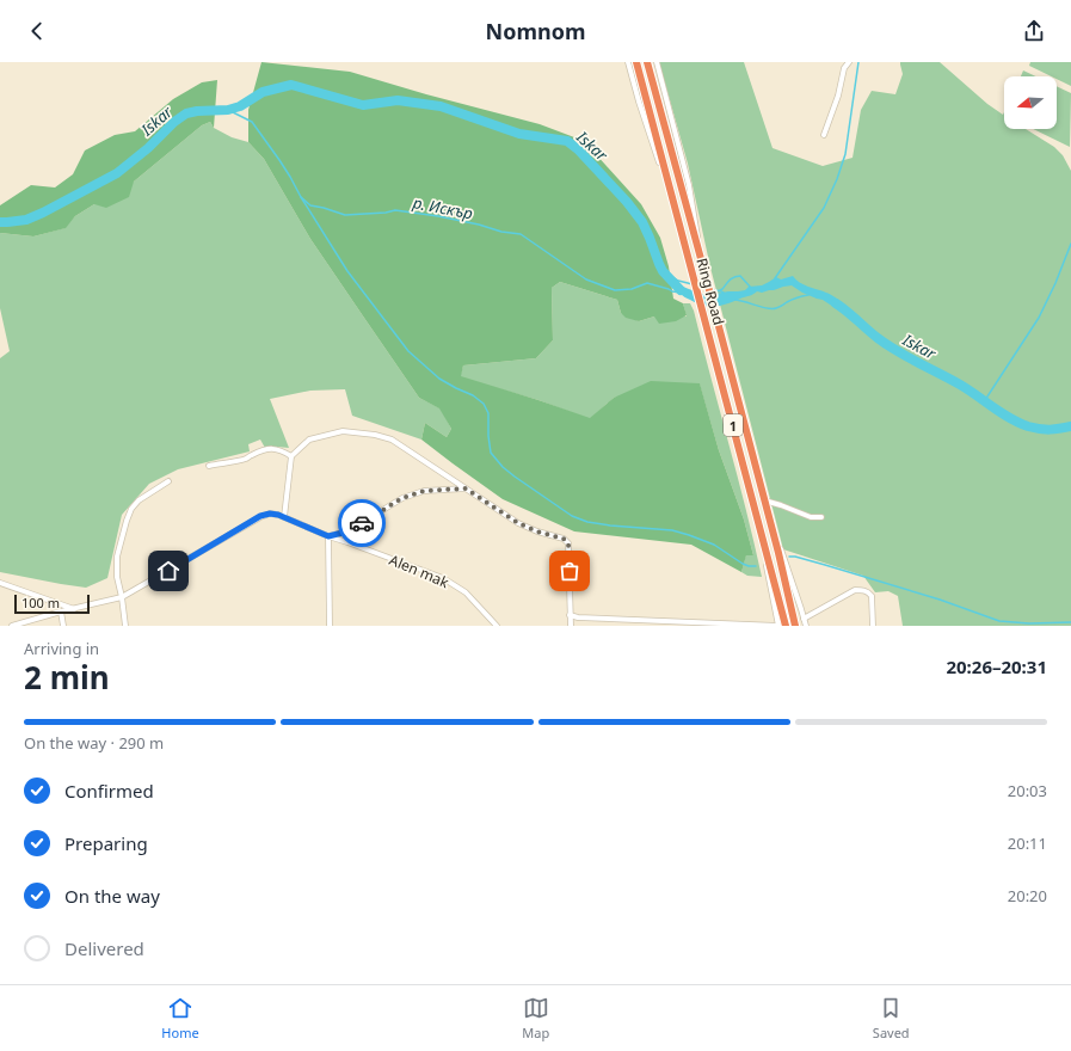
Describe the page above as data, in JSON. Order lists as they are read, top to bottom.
{
  "streets": {
    "highway": ["Ring Road", "1"],
    "street": ["Alen mak"]
  },
  "water": ["Iskar", "р. Искър"],
  "scale_bar": "100 m",
  "north": "left",
  "page": {
    "header": "Nomnom",
    "scale": "100 m",
    "heading": ["2 min", "Arriving in", "20:26–20:31"],
    "bar": "On the way · 290 m",
    "list": [
      ["Confirmed", "20:03"],
      ["Preparing", "20:11"],
      ["On the way", "20:20"],
      "Delivered"
    ],
    "tabs": ["Home", "Map", "Saved"]
  }
}
